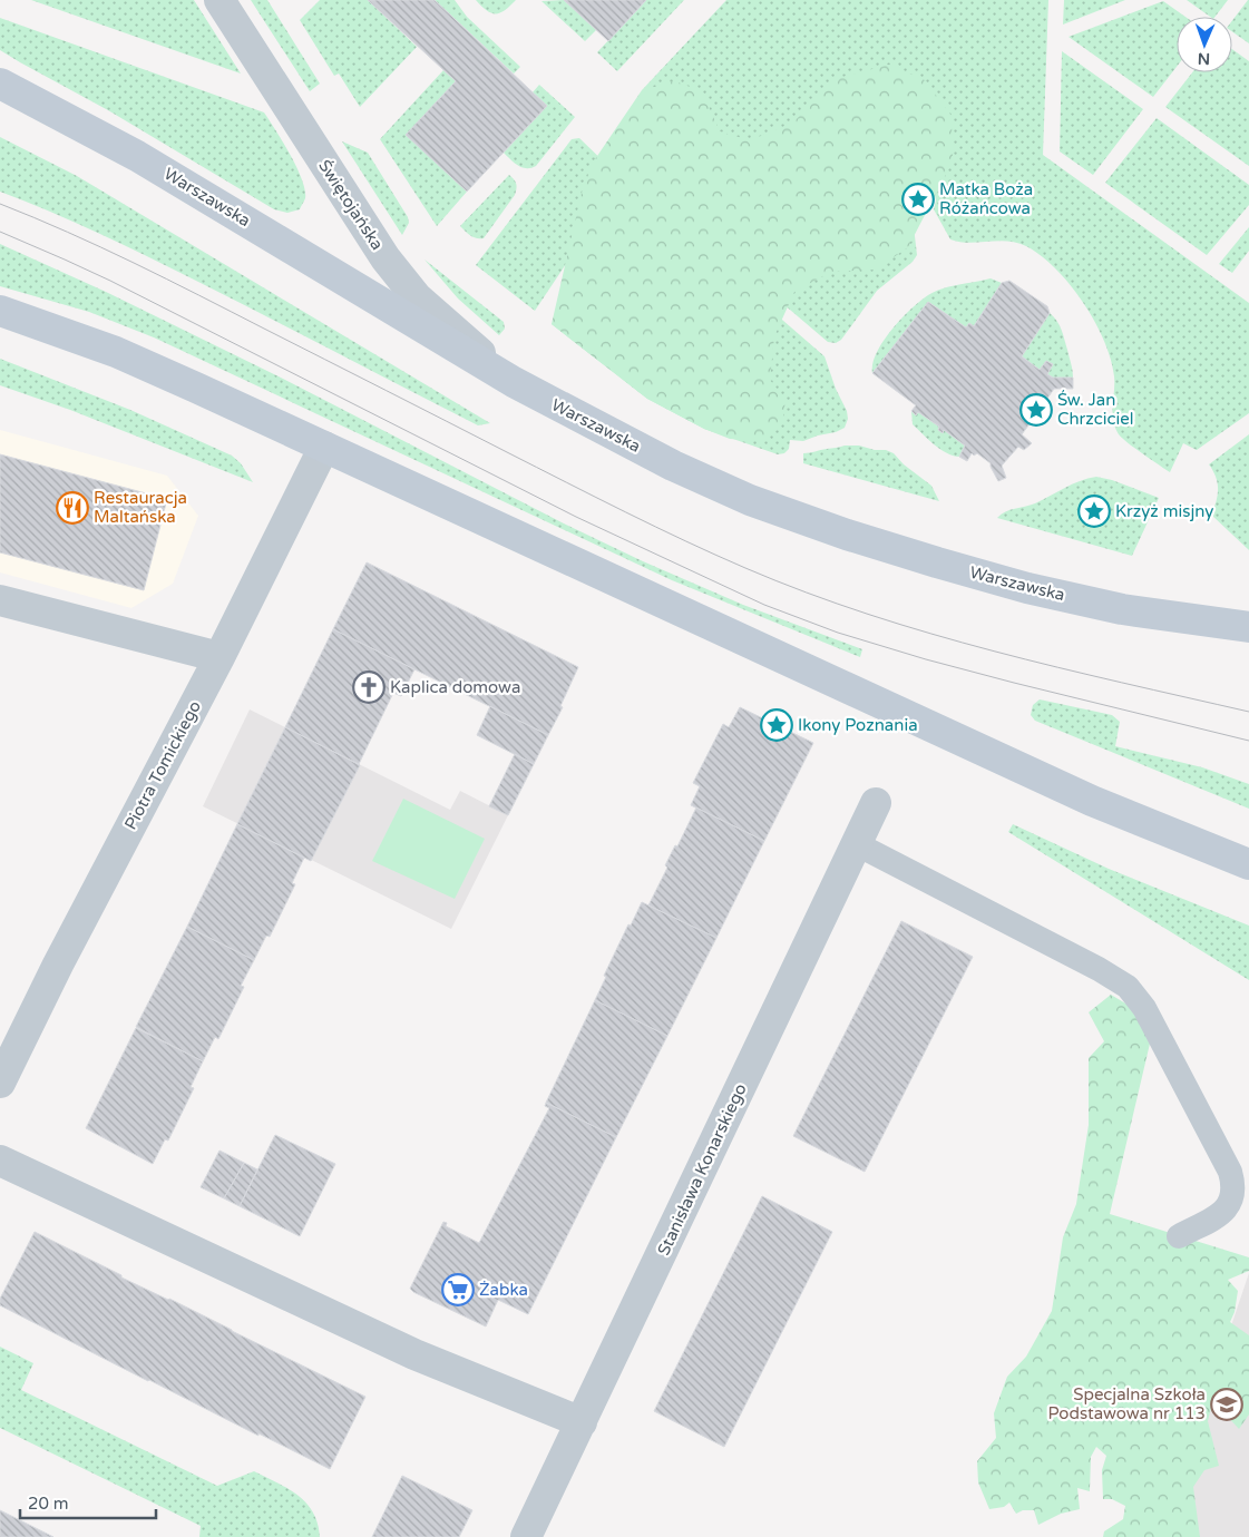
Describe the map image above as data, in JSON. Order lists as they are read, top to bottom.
{
  "streets": {
    "main road": ["Warszawska"],
    "street": ["Świętojańska", "Piotra Tomickiego", "Stanisława Konarskiego"]
  },
  "crossings": [
    ["Warszawska", "Świętojańska"]
  ],
  "places": {
    "place": [
      "Matka Boża Różańcowa",
      "Św. Jan Chrzciciel",
      "Krzyż misjny",
      "Ikony Poznania"
    ],
    "restaurant": ["Restauracja Maltańska"],
    "church": ["Kaplica domowa"],
    "supermarket": ["Żabka"],
    "school or university": ["Specjalna Szkoła Podstawowa nr 113"]
  },
  "scale_bar": "20 m",
  "north": "bottom"
}
